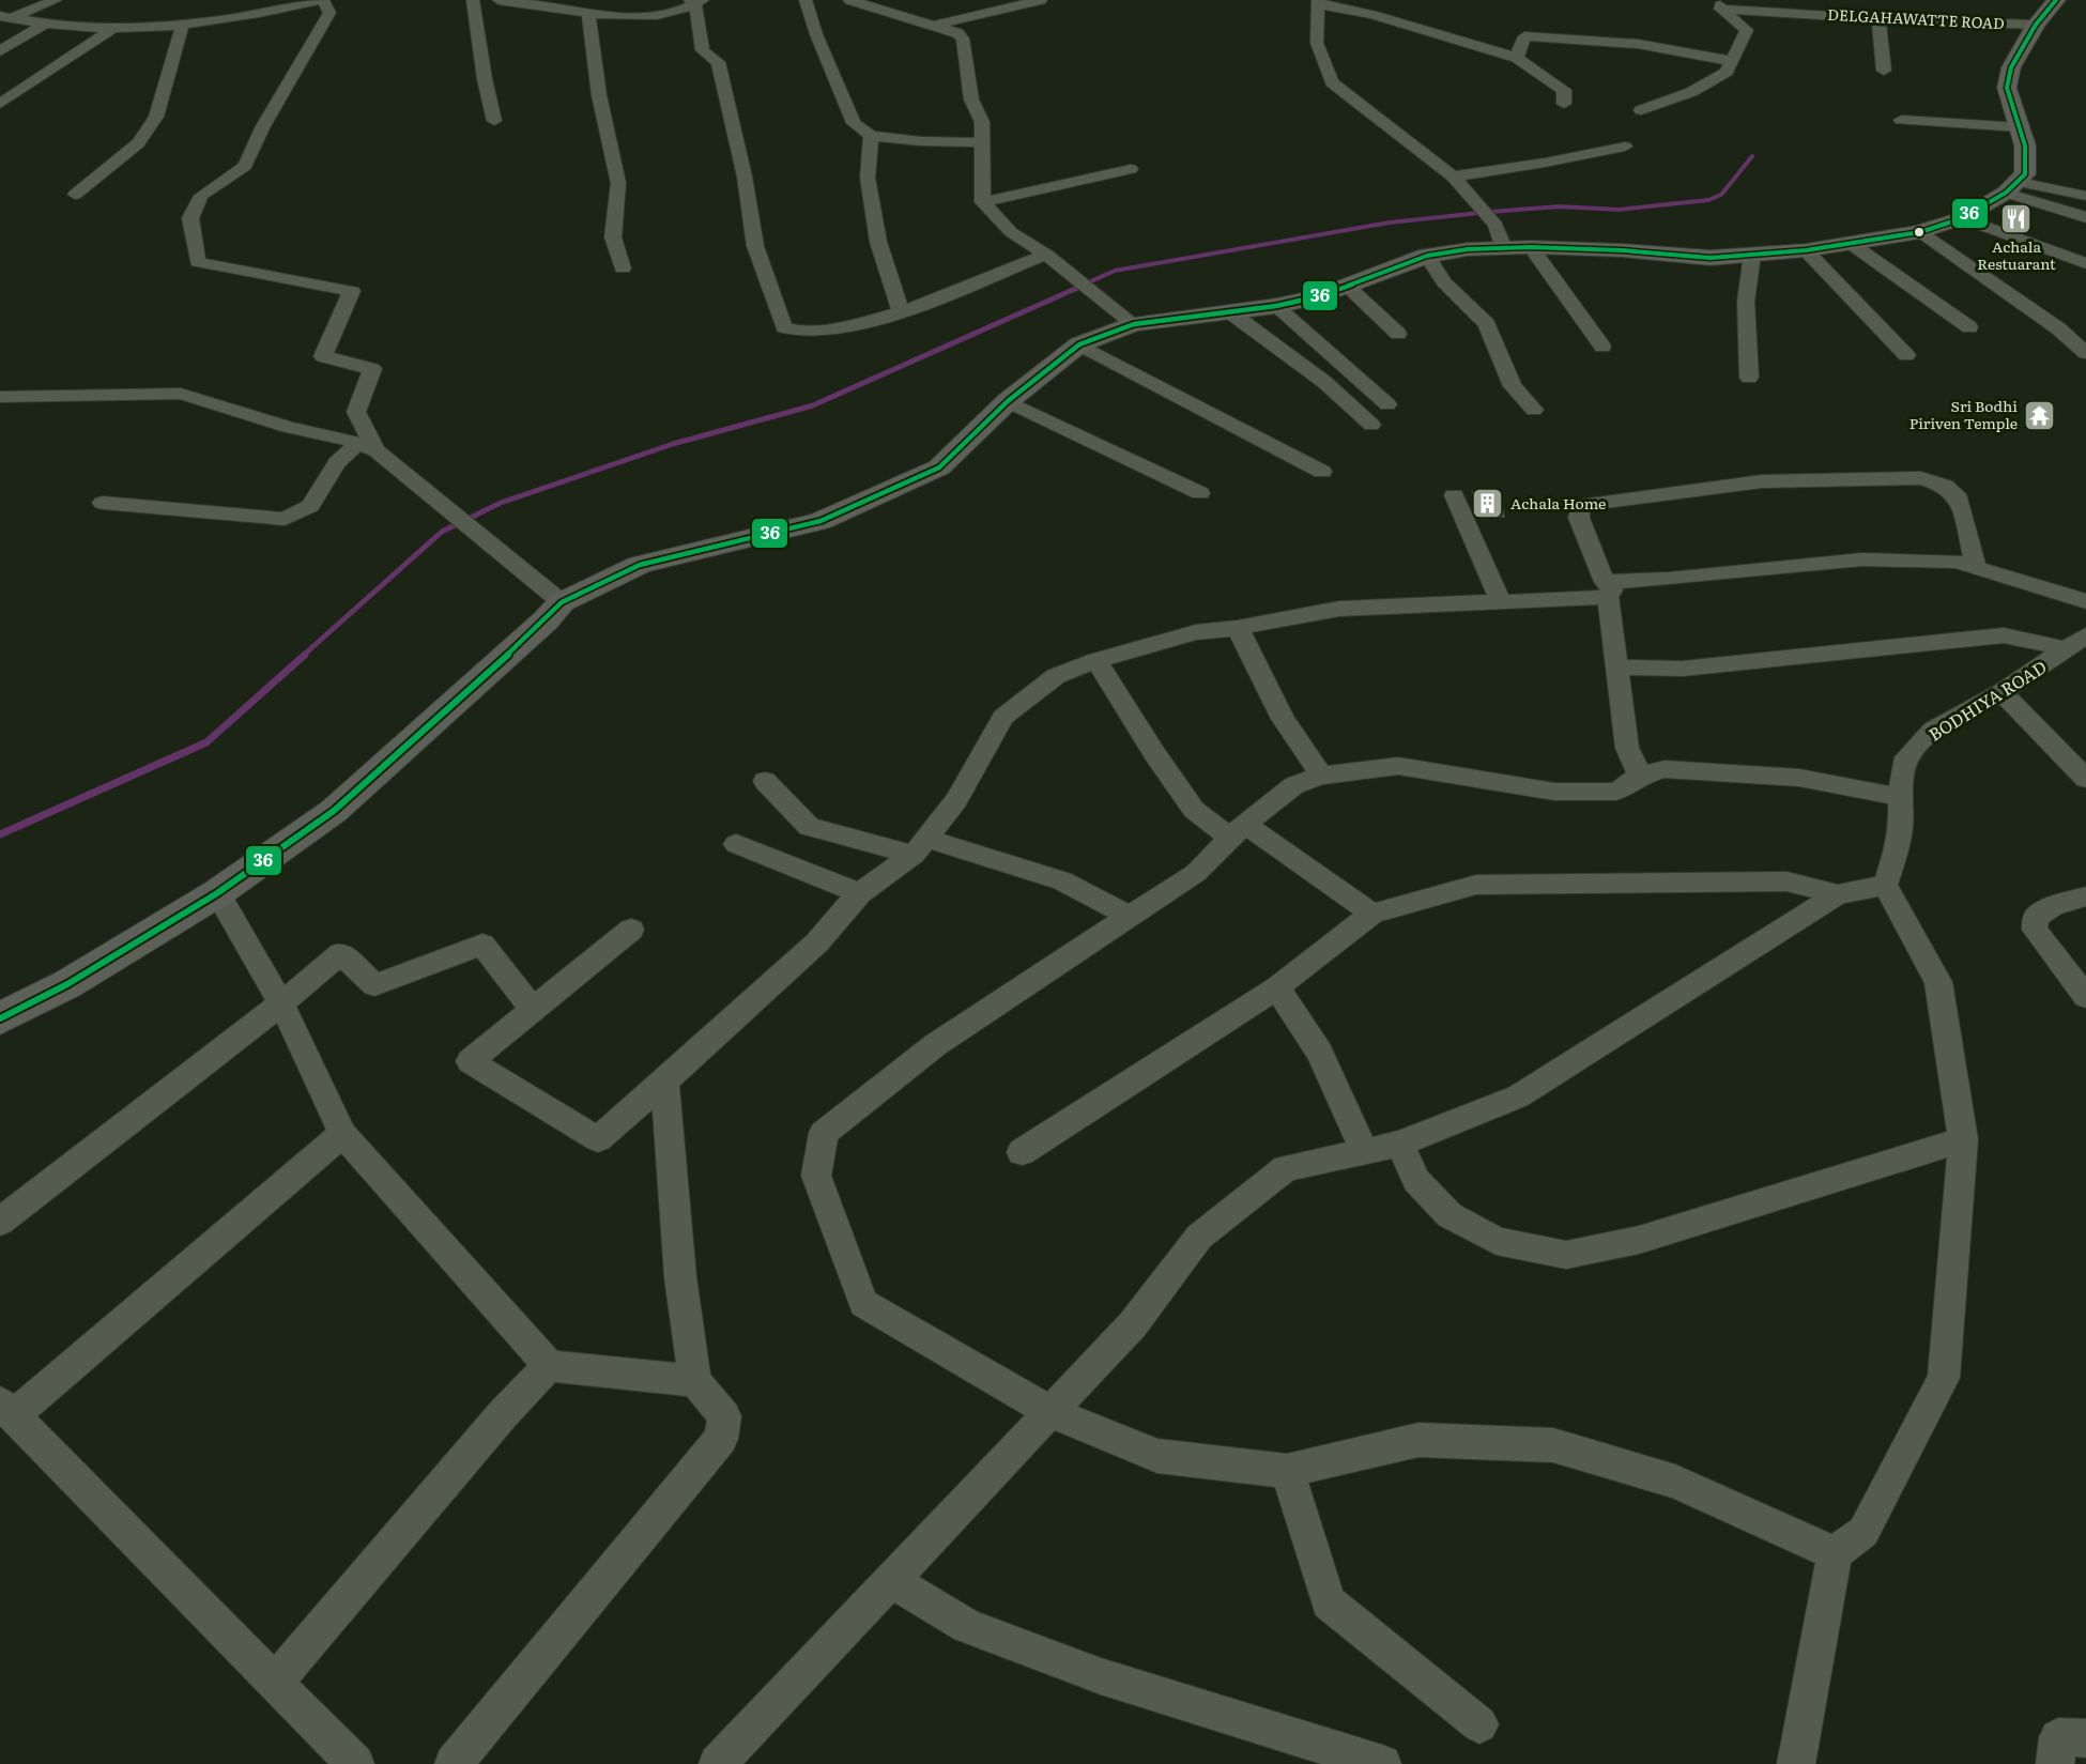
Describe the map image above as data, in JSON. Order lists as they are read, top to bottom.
{
  "streets": {
    "street": ["DELGAHAWATTE ROAD", "BODHIYA ROAD"]
  },
  "places": {
    "restaurant": ["Achala Restuarant"],
    "temple": ["Sri Bodhi Piriven Temple"],
    "building": ["Achala Home"]
  },
  "lines": ["transit line 36"]
}
